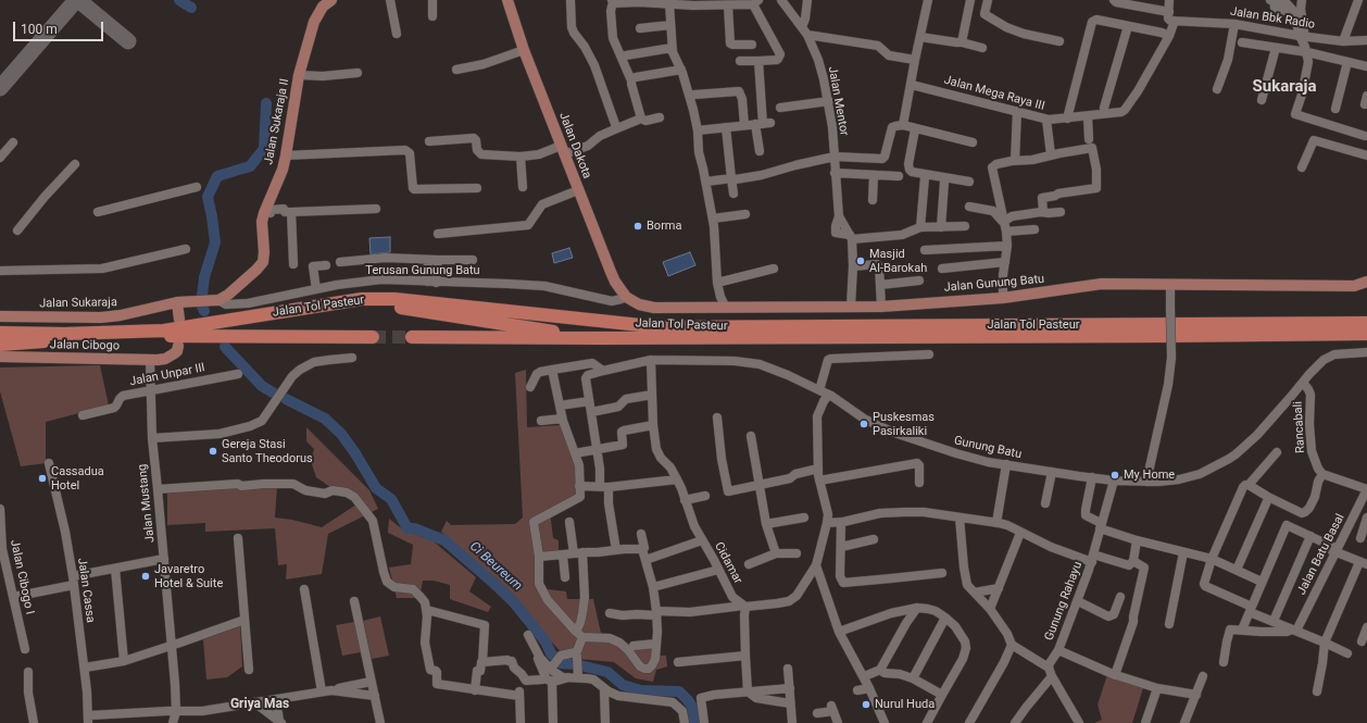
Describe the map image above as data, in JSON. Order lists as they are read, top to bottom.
{
  "streets": {
    "highway": ["Jalan Tol Pasteur"],
    "main road": [
      "Jalan Sukaraja II",
      "Jalan Dakota",
      "Jalan Gunung Batu",
      "Jalan Sukaraja",
      "Jalan Cibogo"
    ],
    "street": [
      "Jalan Bbk Radio",
      "Jalan Mega Raya III",
      "Jalan Mentor",
      "Terusan Gunung Batu",
      "Jalan Unpar III",
      "Rancabali",
      "Gunung Batu",
      "Jalan Mustang",
      "Jalan Batu Basal",
      "Cidamar",
      "Jalan Cibogo I",
      "Jalan Cassa",
      "Gunung Rahayu"
    ]
  },
  "crossings": [
    ["Jalan Bbk Radio", "Jalan Mega Raya III"],
    ["Jalan Mentor", "Jalan Gunung Batu"],
    ["Jalan Sukaraja II", "Terusan Gunung Batu"],
    ["Jalan Sukaraja II", "Jalan Sukaraja"],
    ["Jalan Dakota", "Terusan Gunung Batu"],
    ["Jalan Dakota", "Jalan Gunung Batu"],
    ["Terusan Gunung Batu", "Jalan Gunung Batu"],
    ["Terusan Gunung Batu", "Jalan Sukaraja"],
    ["Jalan Tol Pasteur", "Jalan Cibogo"],
    ["Jalan Cibogo", "Jalan Mustang"],
    ["Jalan Unpar III", "Jalan Mustang"],
    ["Rancabali", "Gunung Batu"],
    ["Gunung Batu", "Cidamar"],
    ["Gunung Batu", "Gunung Rahayu"]
  ],
  "districts": ["Sukaraja", "Griya Mas"],
  "water": ["Ci Beureum"],
  "places": [
    "Borma",
    "Masjid Al-Barokah",
    "Puskesmas Pasirkaliki",
    "Gereja Stasi Santo Theodorus",
    "My Home",
    "Cassadua Hotel",
    "Javaretro Hotel & Suite",
    "Nurul Huda"
  ],
  "scale_bar": "100 m"
}
